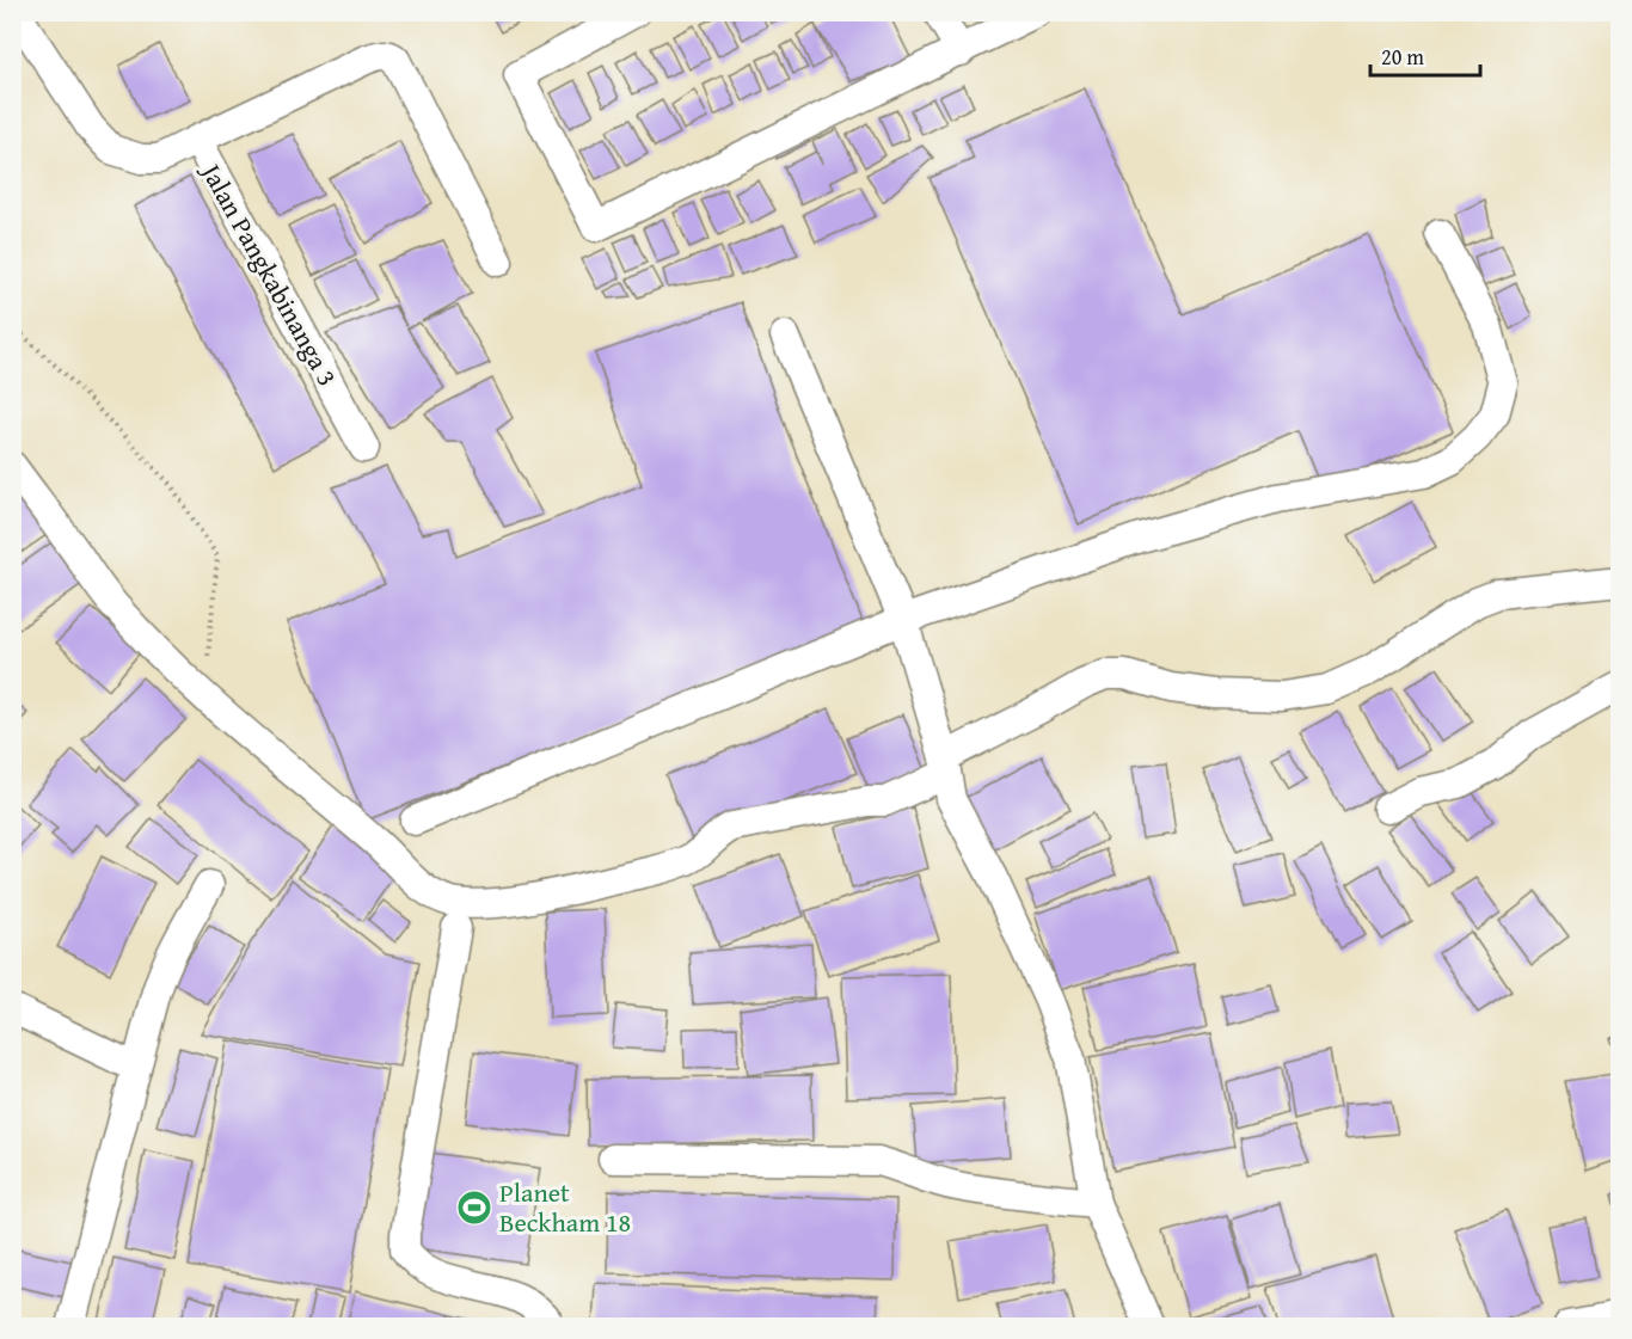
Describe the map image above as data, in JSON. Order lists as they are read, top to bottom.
{
  "streets": {
    "street": ["Jalan Pangkabinanga 3"]
  },
  "places": {
    "sports": ["Planet Beckham 18"]
  },
  "scale_bar": "20 m"
}
